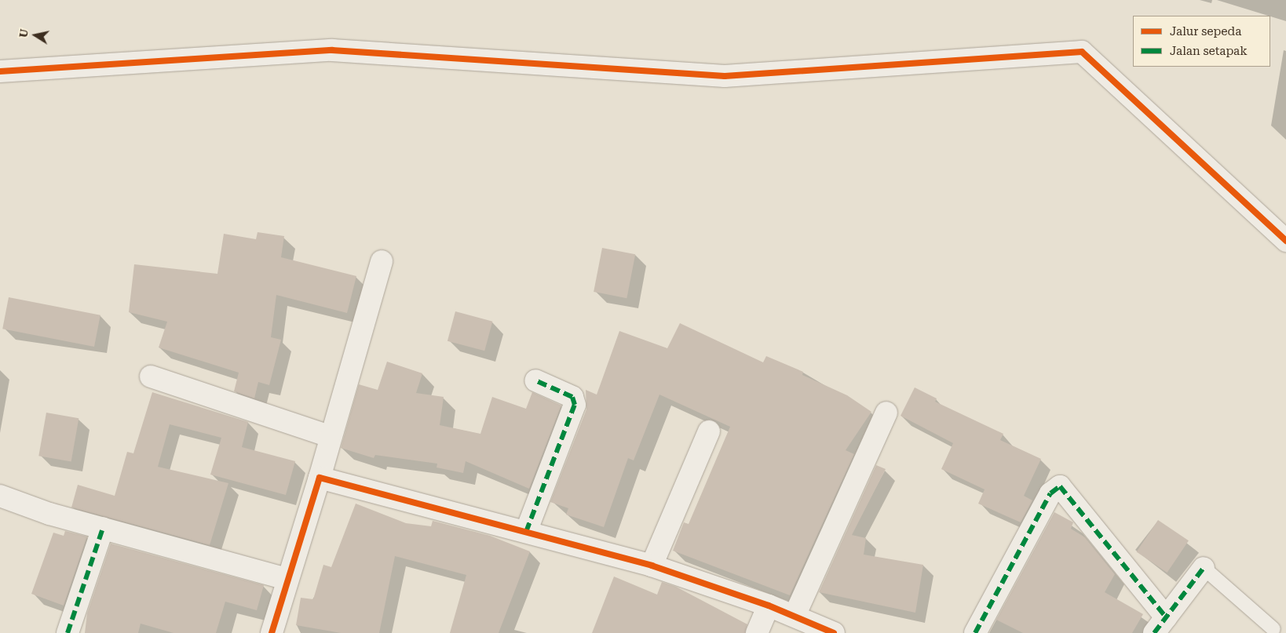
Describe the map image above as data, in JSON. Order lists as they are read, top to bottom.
{
  "legend": ["Jalur sepeda", "Jalan setapak"],
  "north": "left"
}
